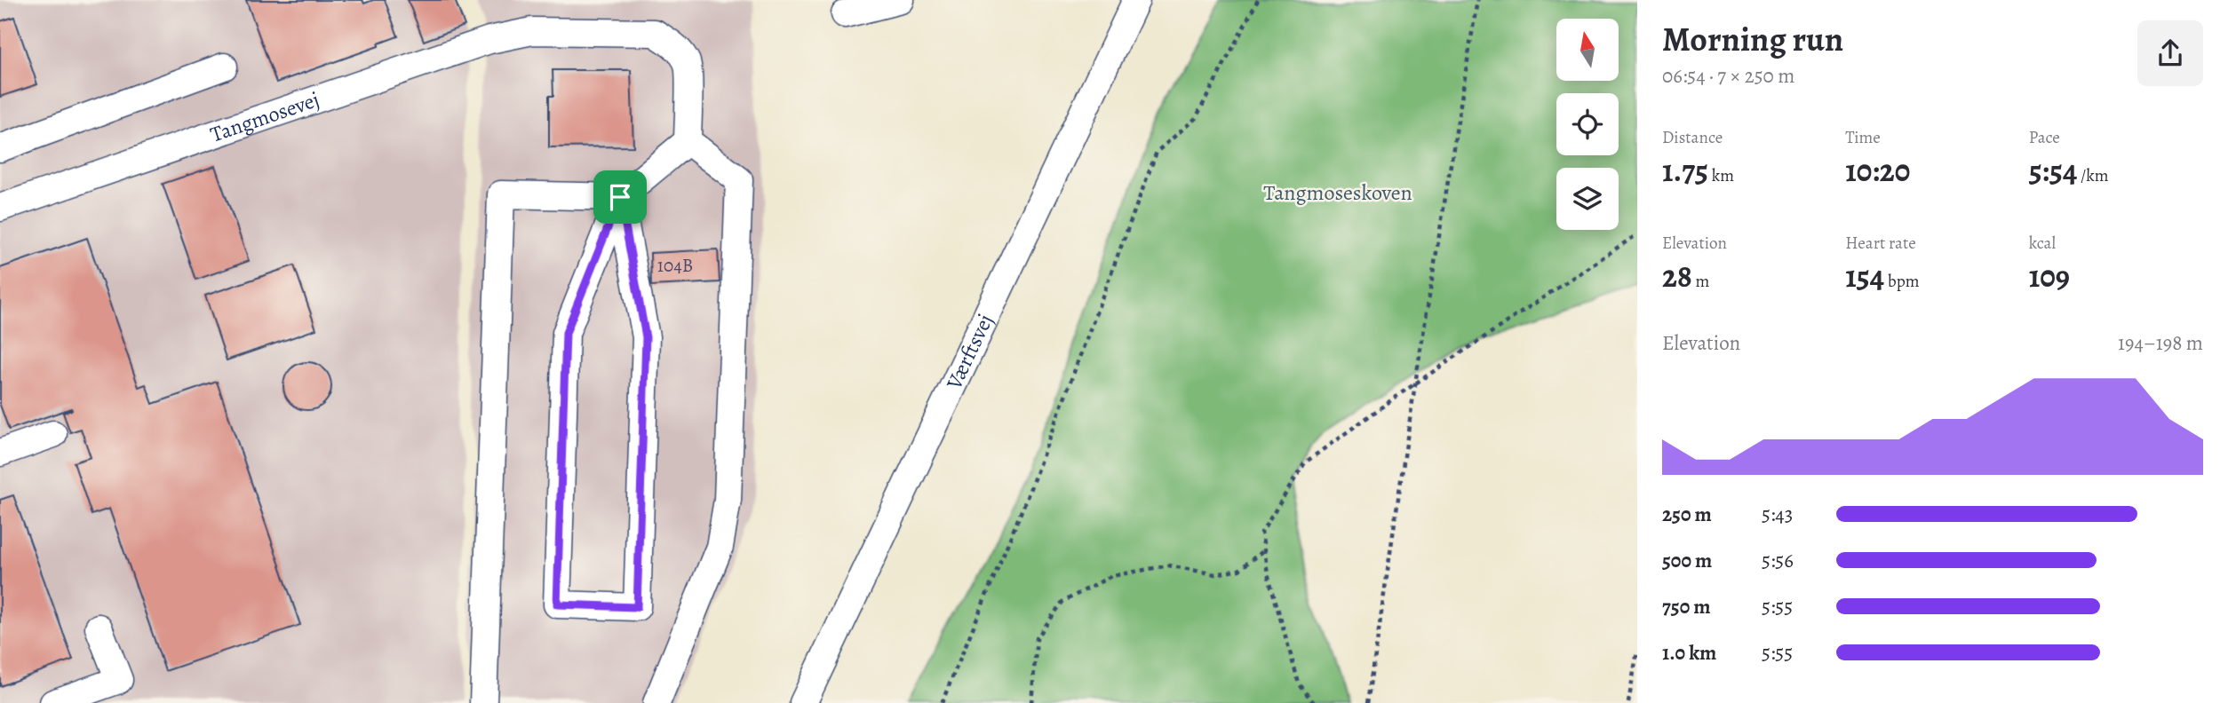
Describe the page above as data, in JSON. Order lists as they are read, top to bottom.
{
  "streets": {
    "street": ["Tangmosevej", "Værftsvej"]
  },
  "parks": ["Tangmoseskoven"],
  "house_numbers": ["104B"],
  "north": "top",
  "page": {
    "heading": ["Morning run", "06:54 · 7 × 250 m"],
    "stats": [
      ["Distance", "1.75 km"],
      ["Time", "10:20"],
      ["Pace", "5:54 /km"],
      ["Elevation", "28 m"],
      ["Heart rate", "154 bpm"],
      ["kcal", "109"]
    ],
    "chart": ["Elevation", "194–198 m"],
    "list": [
      {
        "name": "250 m",
        "note": "5:43"
      },
      {
        "name": "500 m",
        "note": "5:56"
      },
      {
        "name": "750 m",
        "note": "5:55"
      },
      {
        "name": "1.0 km",
        "note": "5:55"
      }
    ]
  }
}
